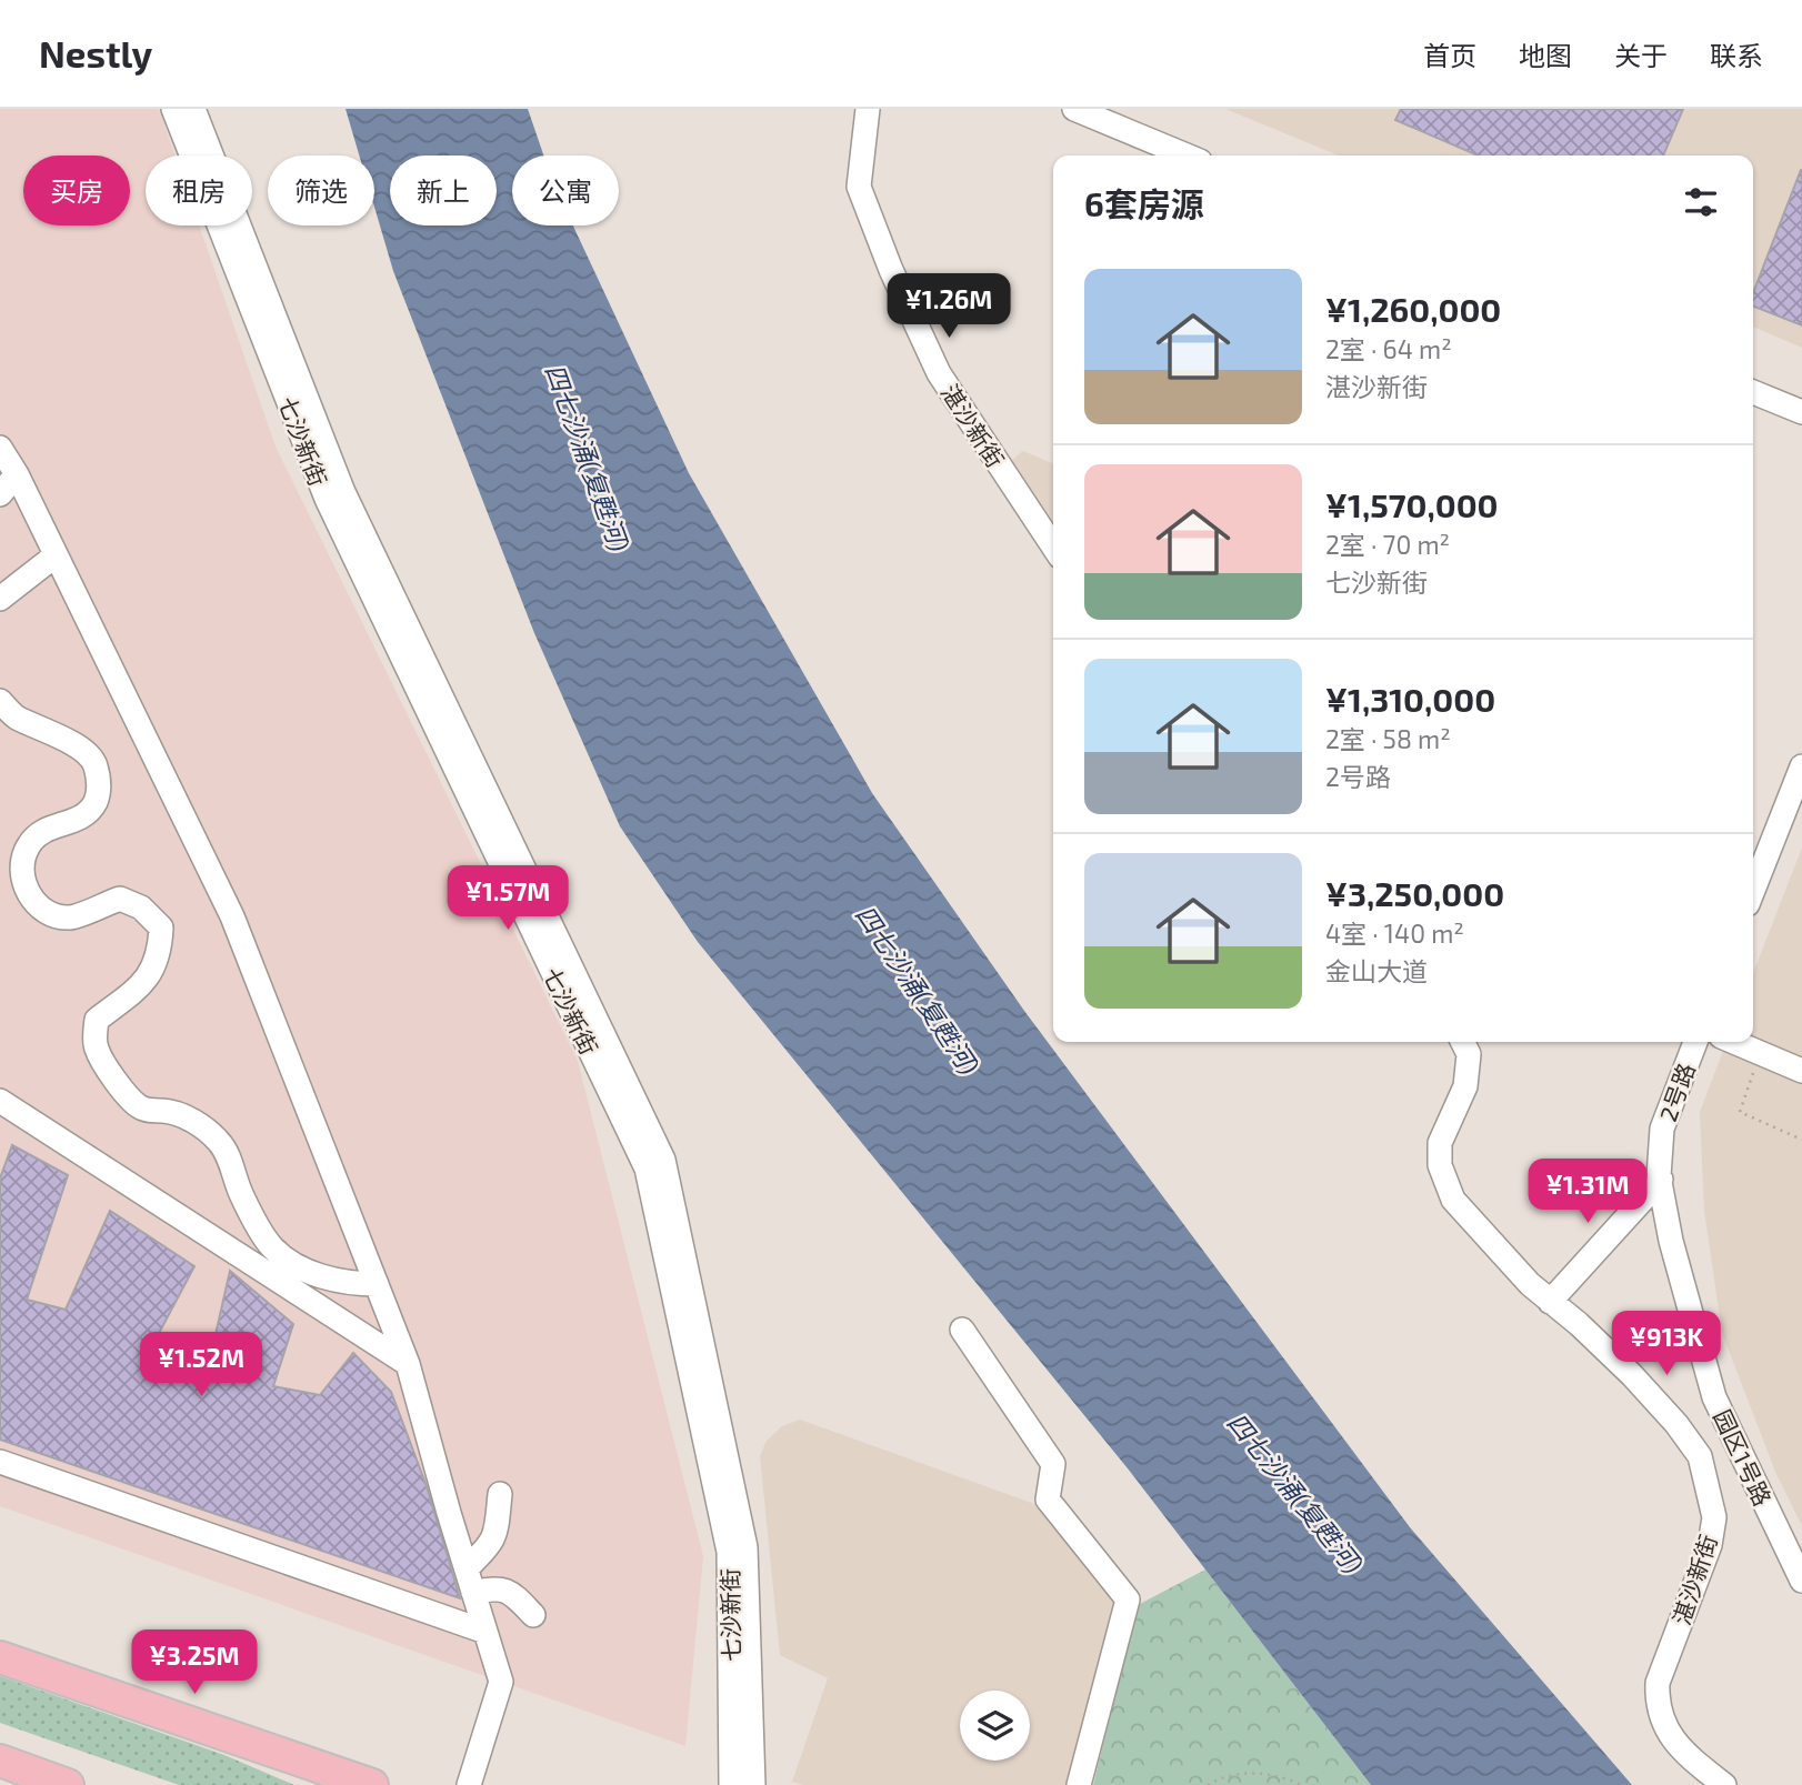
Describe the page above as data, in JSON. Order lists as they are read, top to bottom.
{
  "streets": {
    "street": [
      "湛沙新街",
      "七沙新街",
      "2号路",
      "园区1号路"
    ]
  },
  "crossings": [
    ["2号路", "园区1号路"]
  ],
  "water": ["四七沙涌(复甦河)"],
  "page": {
    "header": "Nestly",
    "nav": [
      "首页",
      "地图",
      "关于",
      "联系"
    ],
    "chip": [
      "买房",
      "租房",
      "筛选",
      "新上",
      "公寓"
    ],
    "heading": "6套房源",
    "list": [
      {
        "name": "¥1,260,000",
        "note": "2室 · 64 m² · 湛沙新街"
      },
      {
        "name": "¥1,570,000",
        "note": "2室 · 70 m² · 七沙新街"
      },
      {
        "name": "¥1,310,000",
        "note": "2室 · 58 m² · 2号路"
      },
      {
        "name": "¥3,250,000",
        "note": "4室 · 140 m² · 金山大道"
      }
    ],
    "price": [
      "¥1.26M",
      "¥1.57M",
      "¥1.31M",
      "¥913K",
      "¥1.52M",
      "¥3.25M"
    ]
  }
}
